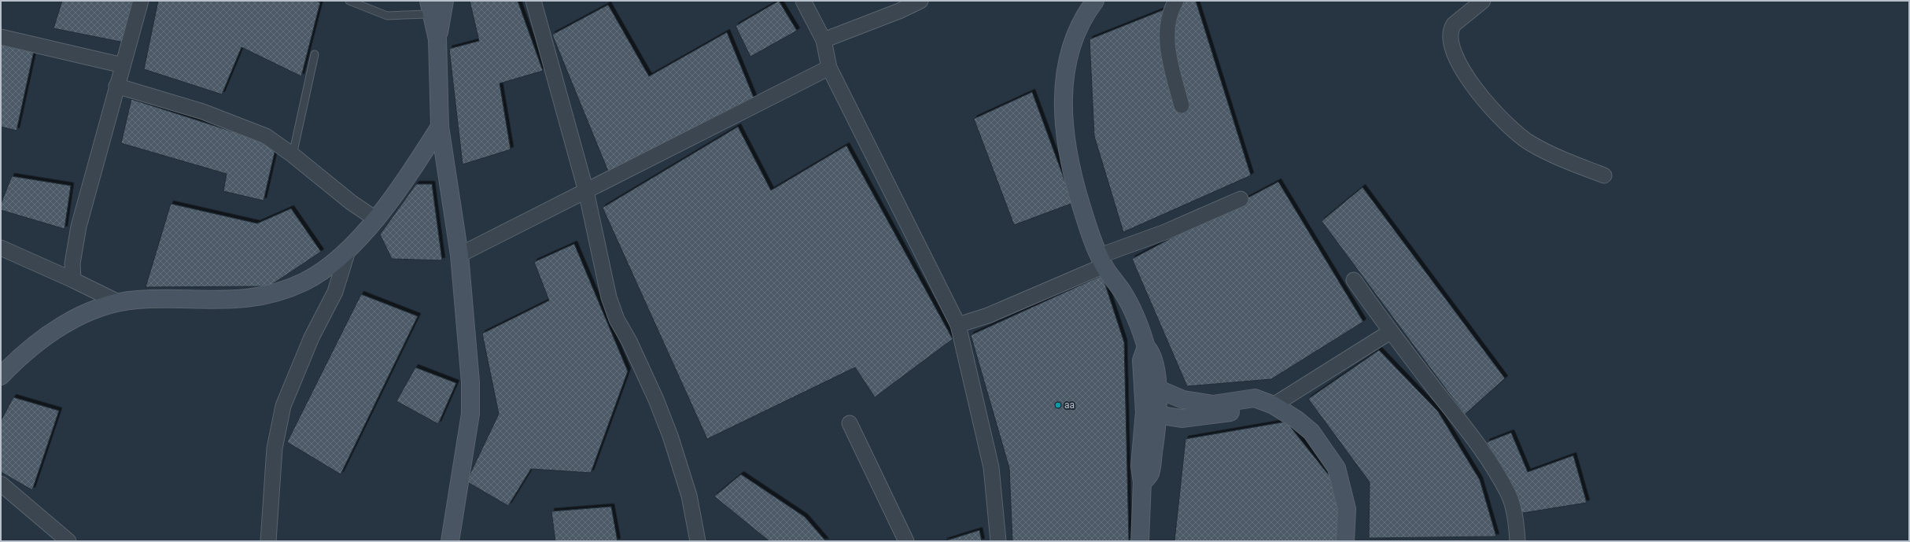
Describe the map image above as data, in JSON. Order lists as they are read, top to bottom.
{
  "places": ["aa"]
}
